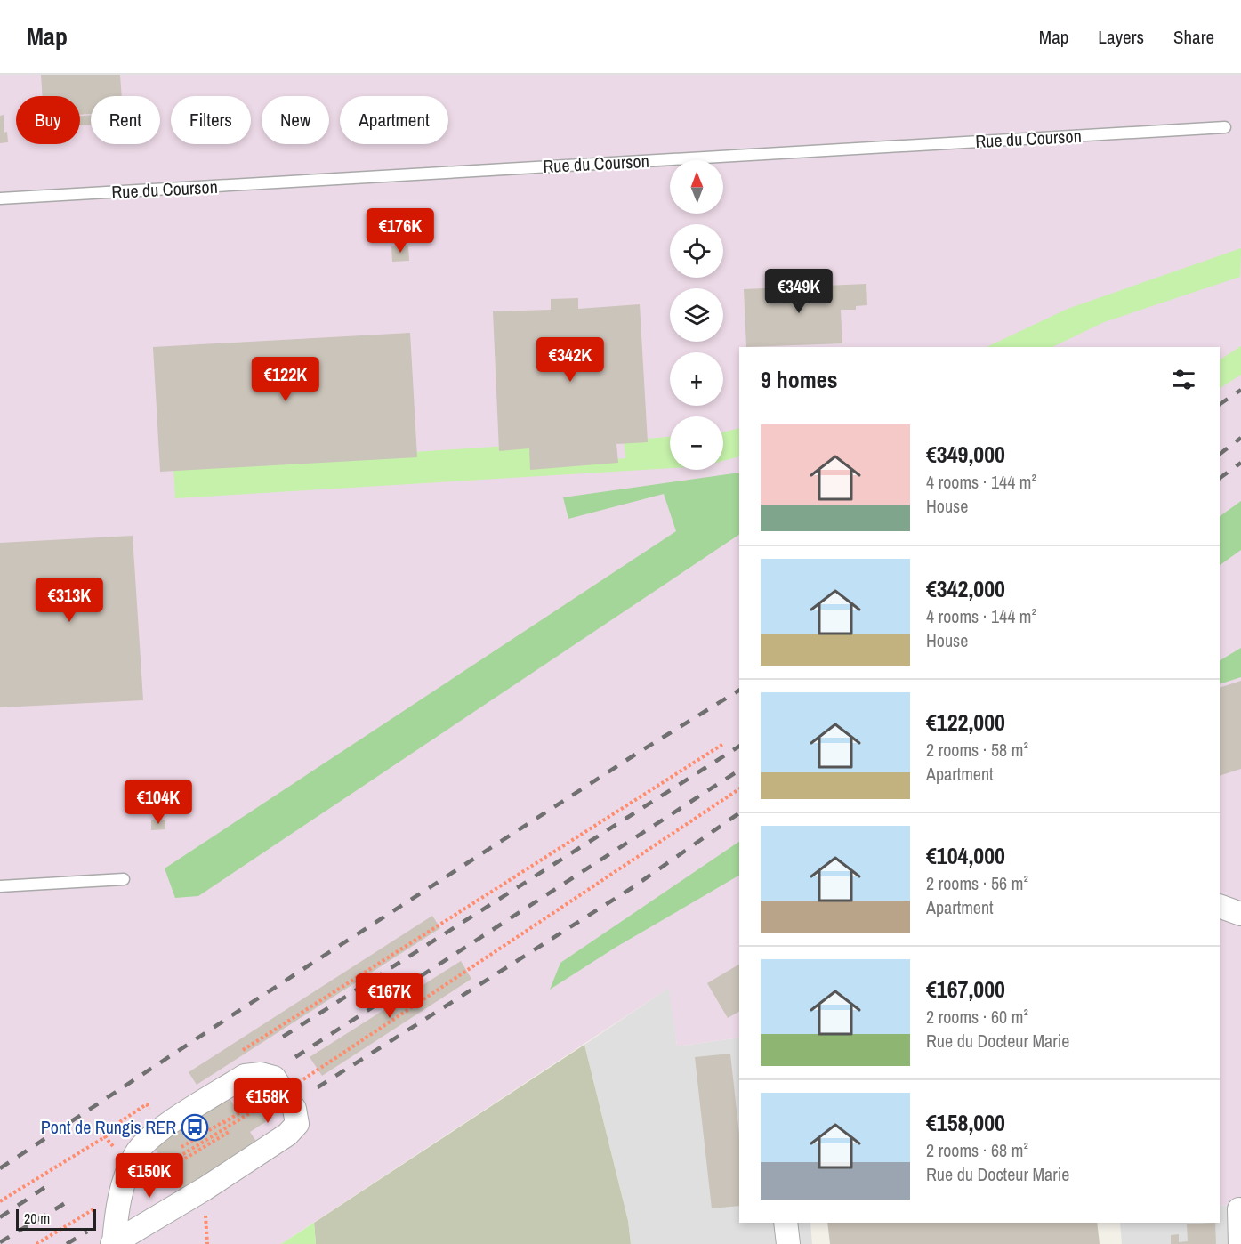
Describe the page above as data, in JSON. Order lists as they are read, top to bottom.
{
  "streets": {
    "lane": ["Rue du Courson"]
  },
  "places": {
    "bus stop": ["Pont de Rungis RER"]
  },
  "scale_bar": "20 m",
  "north": "top",
  "page": {
    "header": "Map",
    "nav": ["Map", "Layers", "Share"],
    "chip": [
      "Buy",
      "Rent",
      "Filters",
      "New",
      "Apartment"
    ],
    "map_buttons": ["+", "−"],
    "price": [
      "€176K",
      "€349K",
      "€342K",
      "€122K",
      "€313K",
      "€104K",
      "€167K",
      "€158K",
      "€150K"
    ],
    "heading": "9 homes",
    "list": [
      {
        "name": "€349,000",
        "note": "4 rooms · 144 m² · House"
      },
      {
        "name": "€342,000",
        "note": "4 rooms · 144 m² · House"
      },
      {
        "name": "€122,000",
        "note": "2 rooms · 58 m² · Apartment"
      },
      {
        "name": "€104,000",
        "note": "2 rooms · 56 m² · Apartment"
      },
      {
        "name": "€167,000",
        "note": "2 rooms · 60 m² · Rue du Docteur Marie"
      },
      {
        "name": "€158,000",
        "note": "2 rooms · 68 m² · Rue du Docteur Marie"
      }
    ],
    "scale": "20 m"
  }
}
